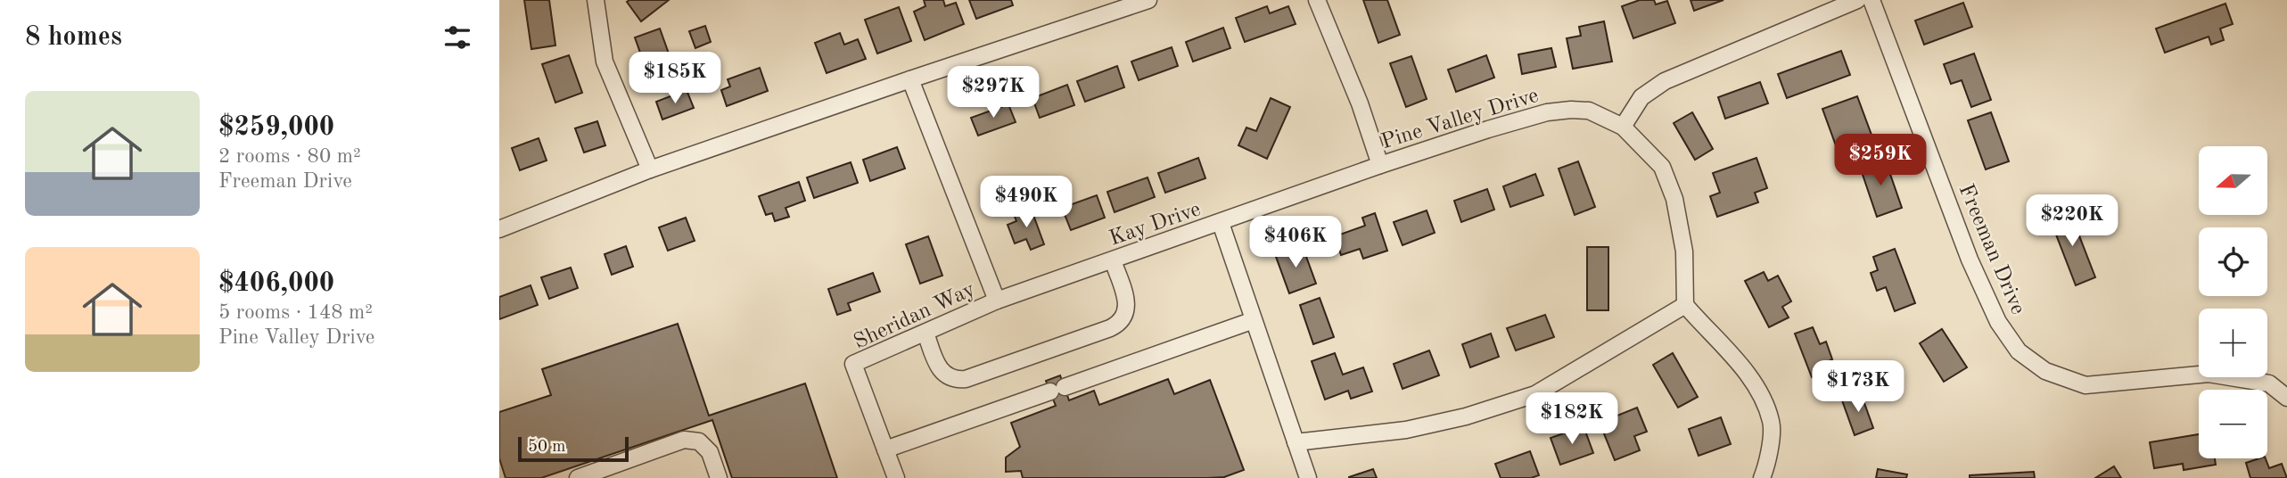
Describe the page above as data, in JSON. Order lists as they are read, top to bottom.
{
  "streets": {
    "street": [
      "Pine Valley Drive",
      "Kay Drive",
      "Freeman Drive",
      "Sheridan Way"
    ]
  },
  "crossings": [
    ["Pine Valley Drive", "Kay Drive"],
    ["Kay Drive", "Sheridan Way"]
  ],
  "scale_bar": "50 m",
  "north": "left",
  "page": {
    "heading": "8 homes",
    "price": [
      "$185K",
      "$297K",
      "$259K",
      "$490K",
      "$220K",
      "$406K",
      "$173K",
      "$182K"
    ],
    "list": [
      {
        "name": "$259,000",
        "note": "2 rooms · 80 m² · Freeman Drive"
      },
      {
        "name": "$406,000",
        "note": "5 rooms · 148 m² · Pine Valley Drive"
      }
    ],
    "map_buttons": ["+", "−"],
    "scale": "50 m"
  }
}
